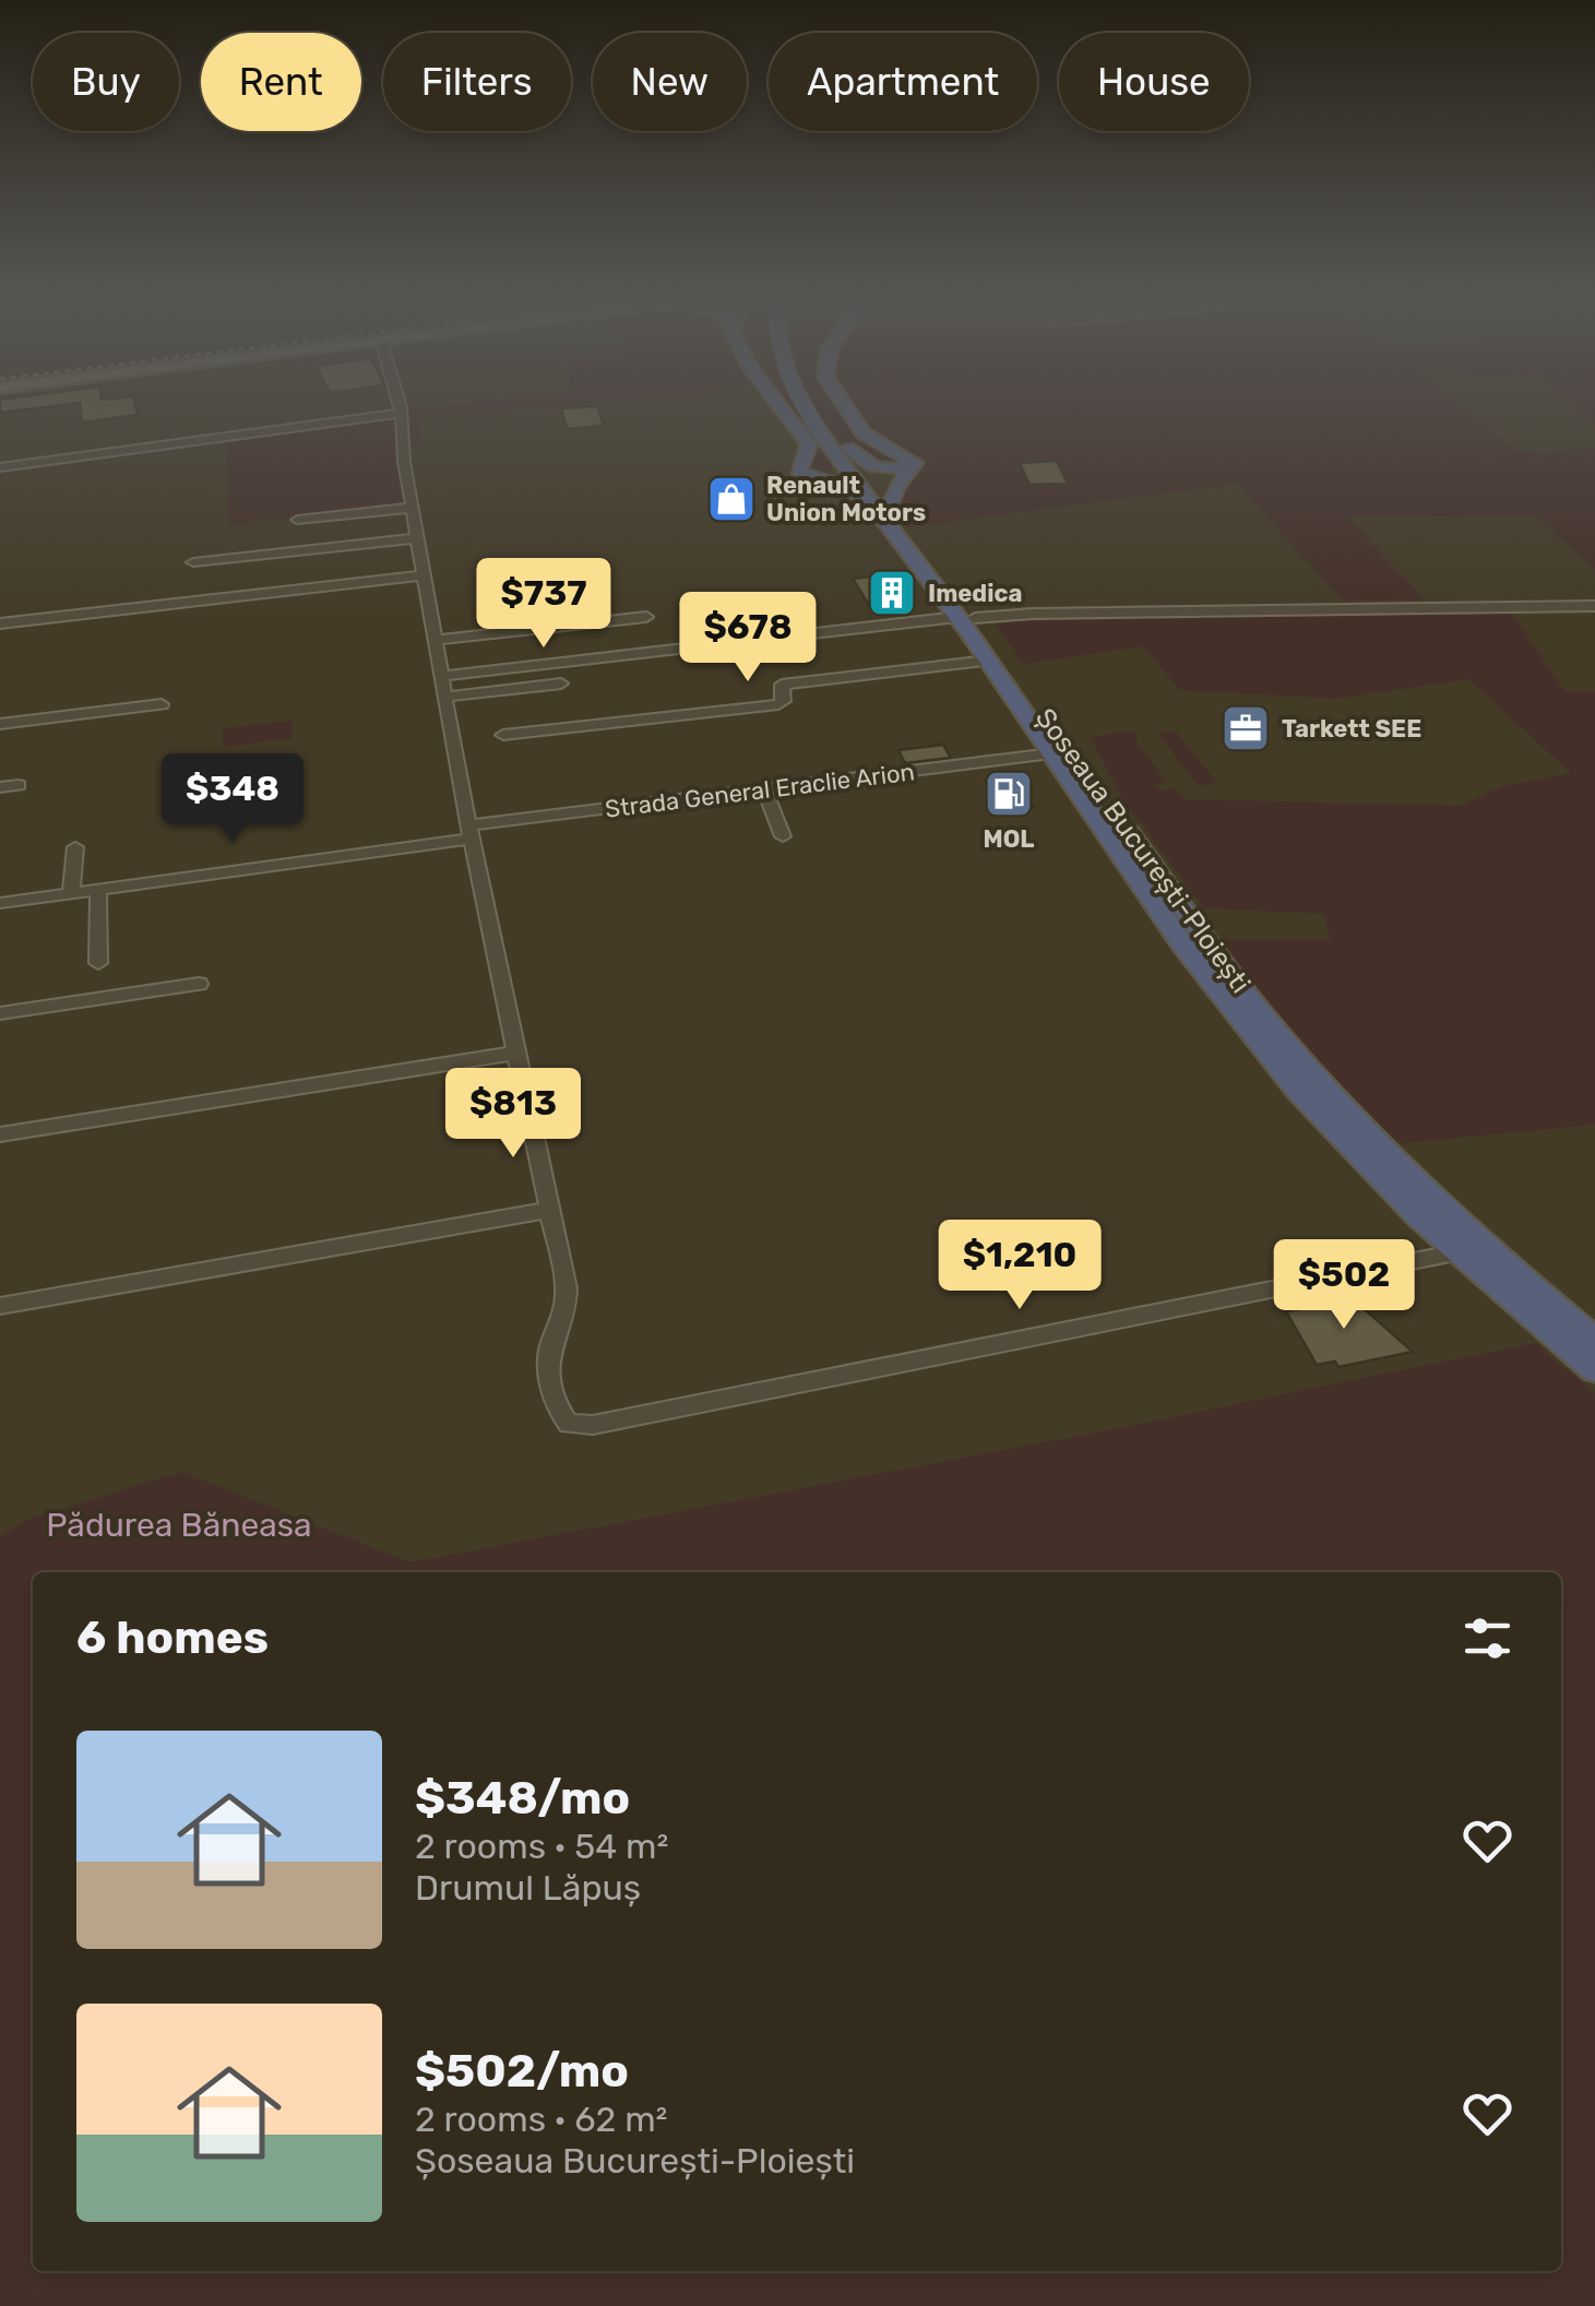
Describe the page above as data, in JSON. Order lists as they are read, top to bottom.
{
  "streets": {
    "highway": ["Șoseaua București-Ploiești"],
    "street": ["Strada General Eraclie Arion"]
  },
  "crossings": [
    ["Strada General Eraclie Arion", "Șoseaua București-Ploiești"]
  ],
  "parks": ["Pădurea Băneasa"],
  "places": {
    "shop": ["Renault Union Motors"],
    "building": ["Imedica"],
    "office": ["Tarkett SEE"],
    "fuel station": ["MOL"]
  },
  "page": {
    "chip": [
      "Buy",
      "Rent",
      "Filters",
      "New",
      "Apartment",
      "House"
    ],
    "price": [
      "$737",
      "$678",
      "$348",
      "$813",
      "$1,210",
      "$502"
    ],
    "heading": "6 homes",
    "list": [
      {
        "name": "$348/mo",
        "note": "2 rooms · 54 m² · Drumul Lăpuș"
      },
      {
        "name": "$502/mo",
        "note": "2 rooms · 62 m² · Șoseaua București-Ploiești"
      }
    ]
  }
}
